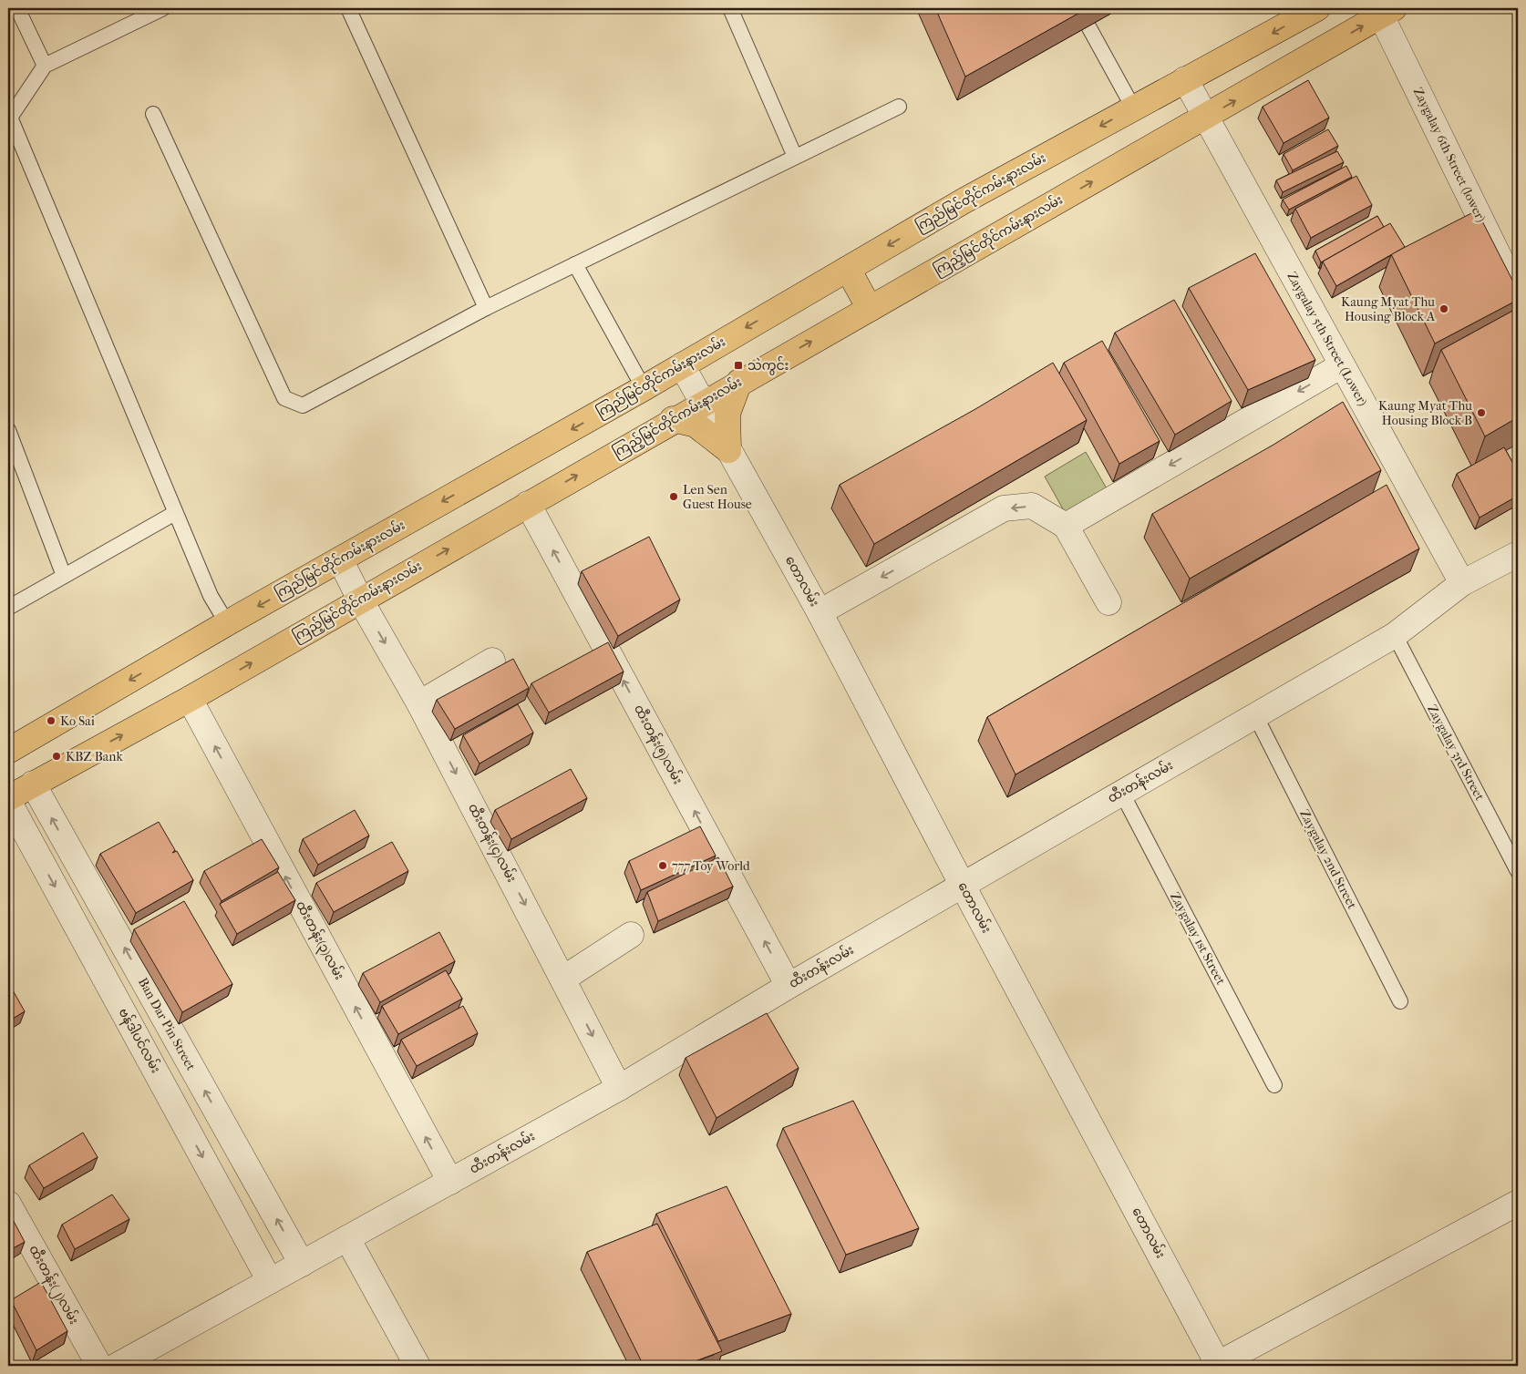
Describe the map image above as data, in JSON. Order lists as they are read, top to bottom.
{
  "streets": {
    "main road": ["ကြည်မြင်တိုင်ကမ်းနားလမ်း", "ကြည့်မြင်တိုင်ကမ်းနားလမ်း"],
    "street": [
      "Zaygalay 6th Street (lower)",
      "Zaygalay 5th Street (Lower)",
      "တောလမ်း",
      "ထီးတန်း(၅)လမ်း",
      "ထီးတန်းလမ်း",
      "ထီးတန်း(၄)လမ်း",
      "ထီးတန်း(၃)လမ်း",
      "Ban Dar Pin Street",
      "ဗန်ဒါပင်လမ်း",
      "ထီးတန်း(၂)လမ်း"
    ],
    "lane": ["Zaygalay 3rd Street", "Zaygalay 2nd Street", "Zaygalay 1st Street"]
  },
  "crossings": [
    ["Zaygalay 6th Street (lower)", "ကြည့်မြင်တိုင်ကမ်းနားလမ်း"],
    ["ကြည်မြင်တိုင်ကမ်းနားလမ်း", "Zaygalay 5th Street (Lower)"],
    ["ကြည်မြင်တိုင်ကမ်းနားလမ်း", "တောလမ်း"],
    ["ကြည်မြင်တိုင်ကမ်းနားလမ်း", "ထီးတန်း(၄)လမ်း"],
    ["ကြည့်မြင်တိုင်ကမ်းနားလမ်း", "Zaygalay 5th Street (Lower)"],
    ["ကြည့်မြင်တိုင်ကမ်းနားလမ်း", "တောလမ်း"],
    ["ကြည့်မြင်တိုင်ကမ်းနားလမ်း", "ထီးတန်း(၅)လမ်း"],
    ["ကြည့်မြင်တိုင်ကမ်းနားလမ်း", "ထီးတန်း(၄)လမ်း"],
    ["ကြည့်မြင်တိုင်ကမ်းနားလမ်း", "ထီးတန်း(၃)လမ်း"],
    ["ကြည့်မြင်တိုင်ကမ်းနားလမ်း", "Ban Dar Pin Street"],
    ["ကြည့်မြင်တိုင်ကမ်းနားလမ်း", "ဗန်ဒါပင်လမ်း"],
    ["Zaygalay 5th Street (Lower)", "ထီးတန်းလမ်း"],
    ["တောလမ်း", "ထီးတန်းလမ်း"],
    ["ထီးတန်း(၅)လမ်း", "ထီးတန်းလမ်း"],
    ["Zaygalay 3rd Street", "ထီးတန်းလမ်း"],
    ["ထီးတန်းလမ်း", "ထီးတန်း(၄)လမ်း"],
    ["ထီးတန်းလမ်း", "Zaygalay 2nd Street"],
    ["ထီးတန်းလမ်း", "Zaygalay 1st Street"],
    ["ထီးတန်းလမ်း", "ထီးတန်း(၃)လမ်း"],
    ["ထီးတန်းလမ်း", "Ban Dar Pin Street"],
    ["ထီးတန်းလမ်း", "ဗန်ဒါပင်လမ်း"]
  ],
  "one_way": [
    "ကြည်မြင်တိုင်ကမ်းနားလမ်း",
    "ကြည့်မြင်တိုင်ကမ်းနားလမ်း",
    "ထီးတန်း(၅)လမ်း",
    "ထီးတန်း(၄)လမ်း",
    "ထီးတန်း(၃)လမ်း",
    "Ban Dar Pin Street",
    "ဗန်ဒါပင်လမ်း"
  ],
  "places": {
    "other": [
      "Kaung Myat Thu Housing Block A",
      "Kaung Myat Thu Housing Block B",
      "Len Sen Guest House",
      "Ko Sai",
      "KBZ Bank",
      "777 Toy World"
    ],
    "transit": ["သဲကွင်း"]
  }
}
